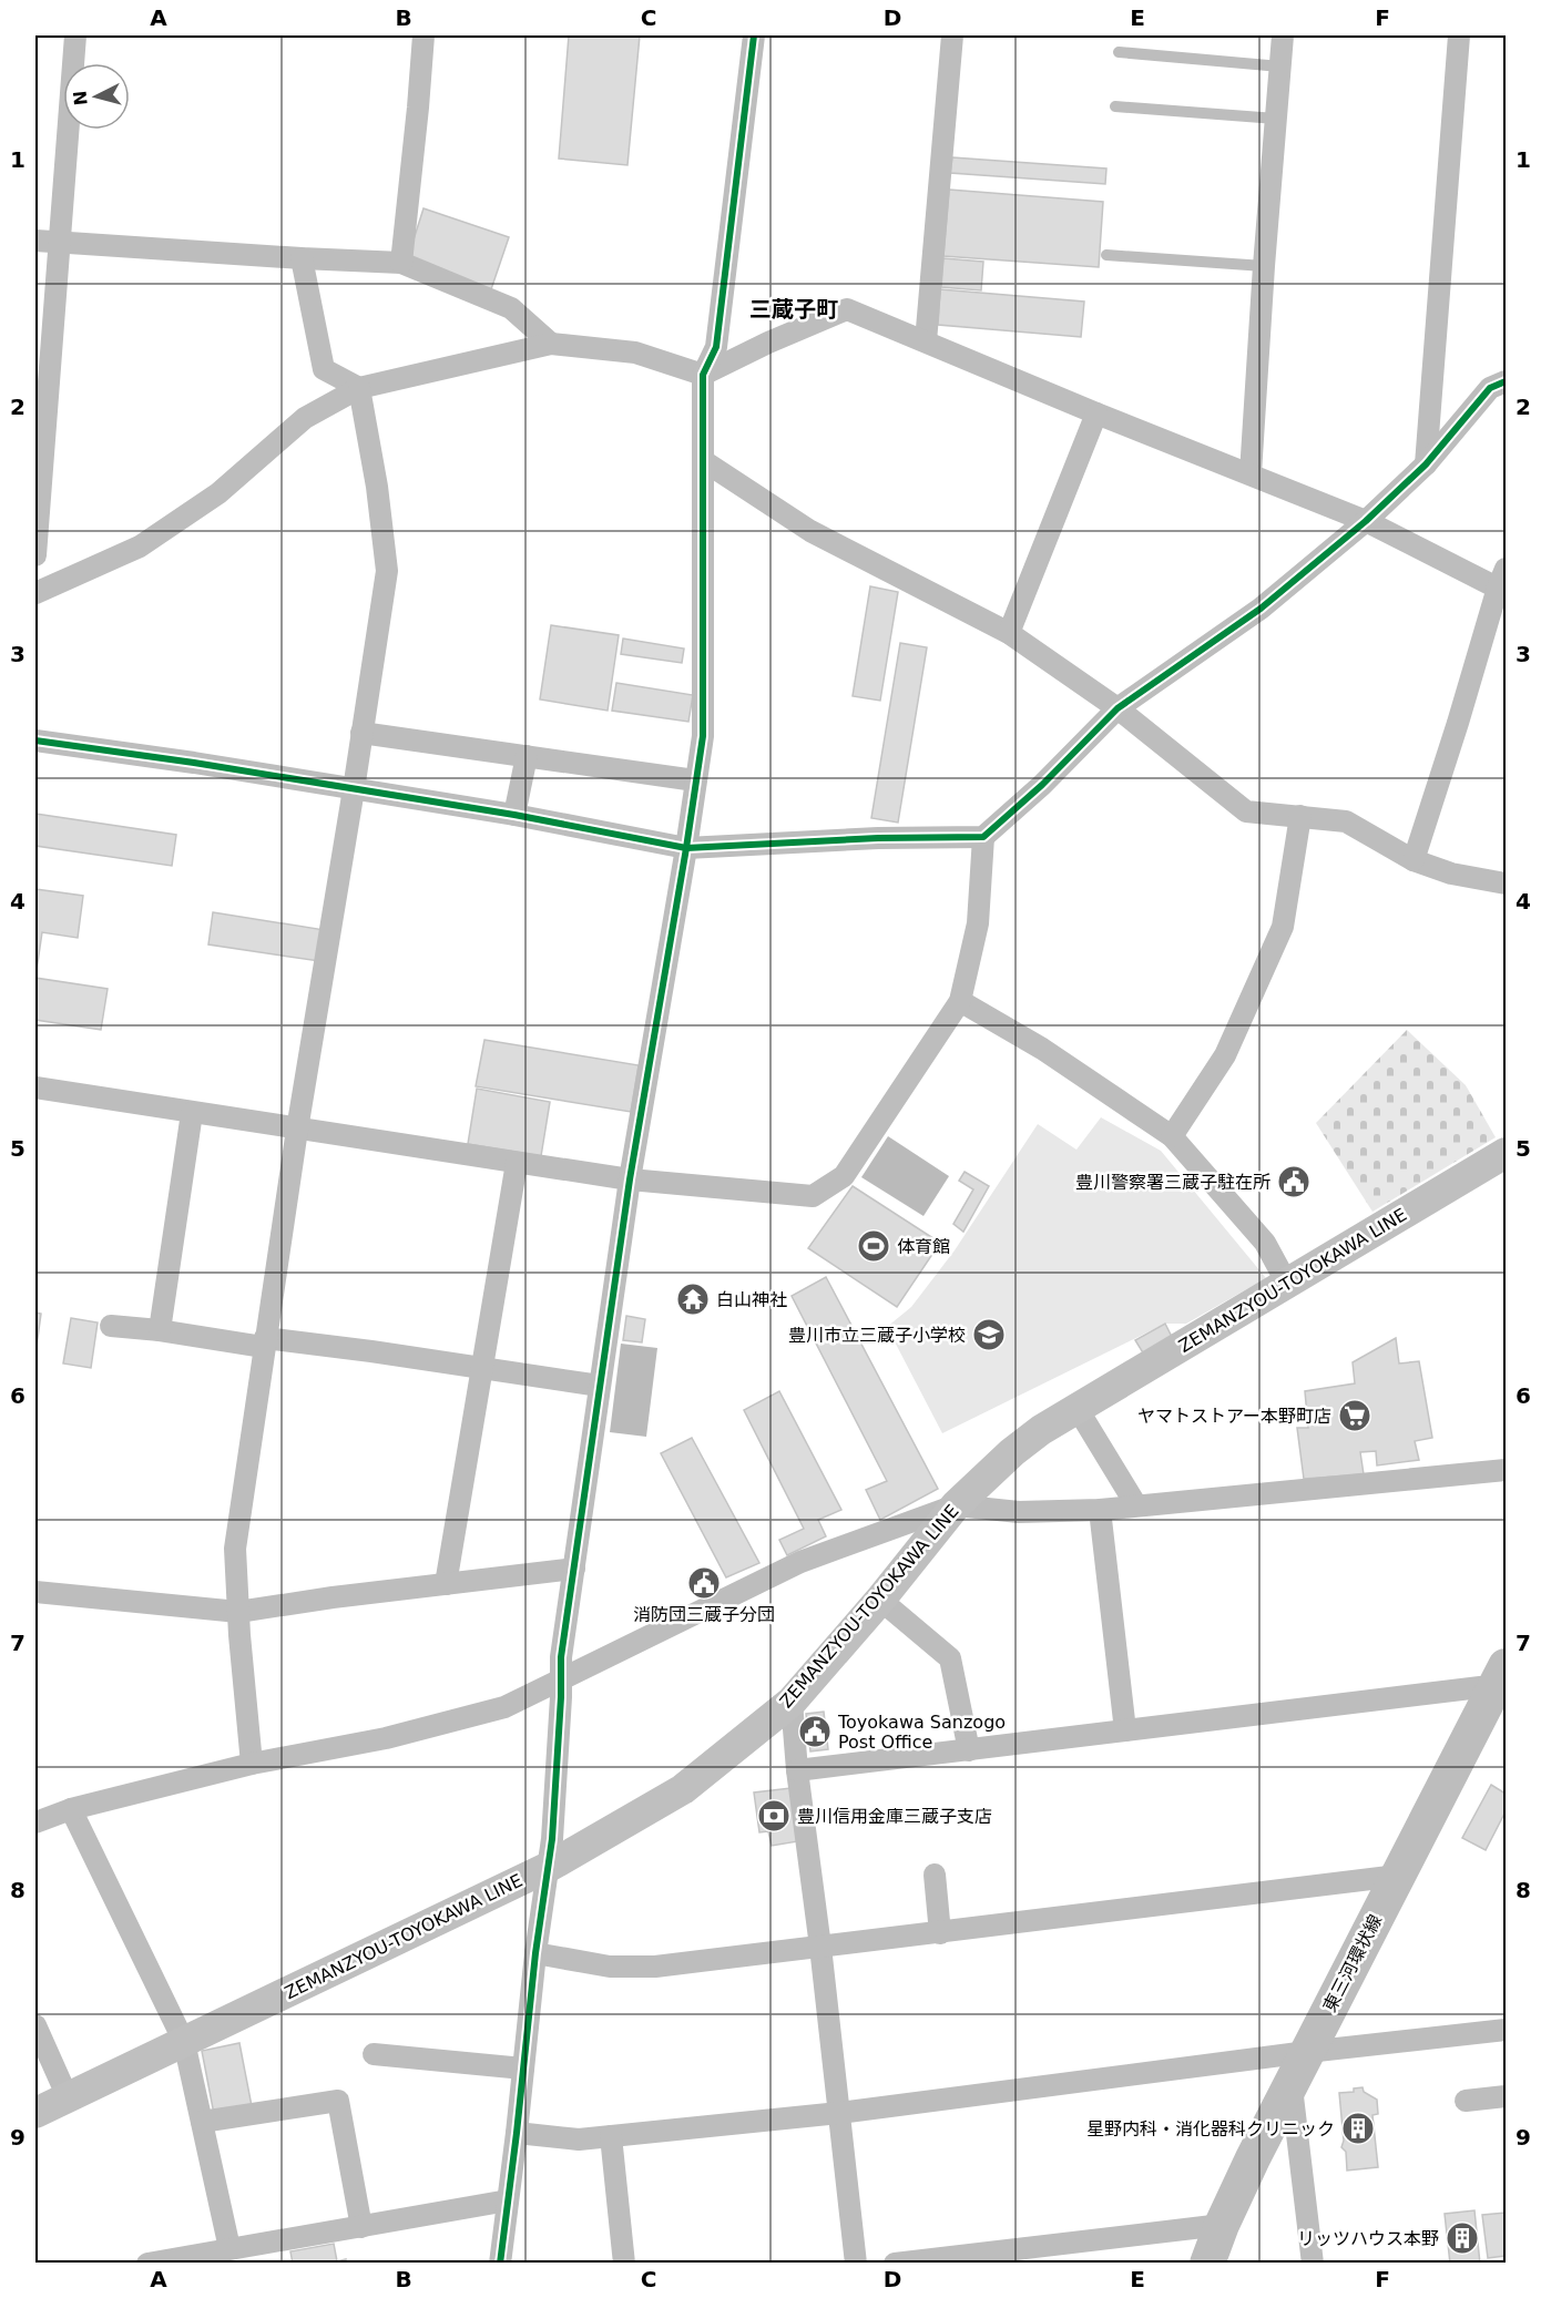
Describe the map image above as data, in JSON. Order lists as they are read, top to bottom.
{
  "streets": {
    "main road": ["ZEMANZYOU-TOYOKAWA LINE", "東三河環状線"]
  },
  "districts": ["三蔵子町"],
  "places": {
    "public building": ["豊川警察署三蔵子駐在所", "消防団三蔵子分団", "Toyokawa Sanzogo Post Office"],
    "sports": ["体育館"],
    "temple": ["白山神社"],
    "school or university": ["豊川市立三蔵子小学校"],
    "supermarket": ["ヤマトストアー本野町店"],
    "bank": ["豊川信用金庫三蔵子支店"],
    "building": ["星野内科・消化器科クリニック", "リッツハウス本野"]
  },
  "north": "left",
  "grid": {
    "columns": [
      "A",
      "B",
      "C",
      "D",
      "E",
      "F"
    ],
    "rows": [
      "1",
      "2",
      "3",
      "4",
      "5",
      "6",
      "7",
      "8",
      "9"
    ]
  }
}
